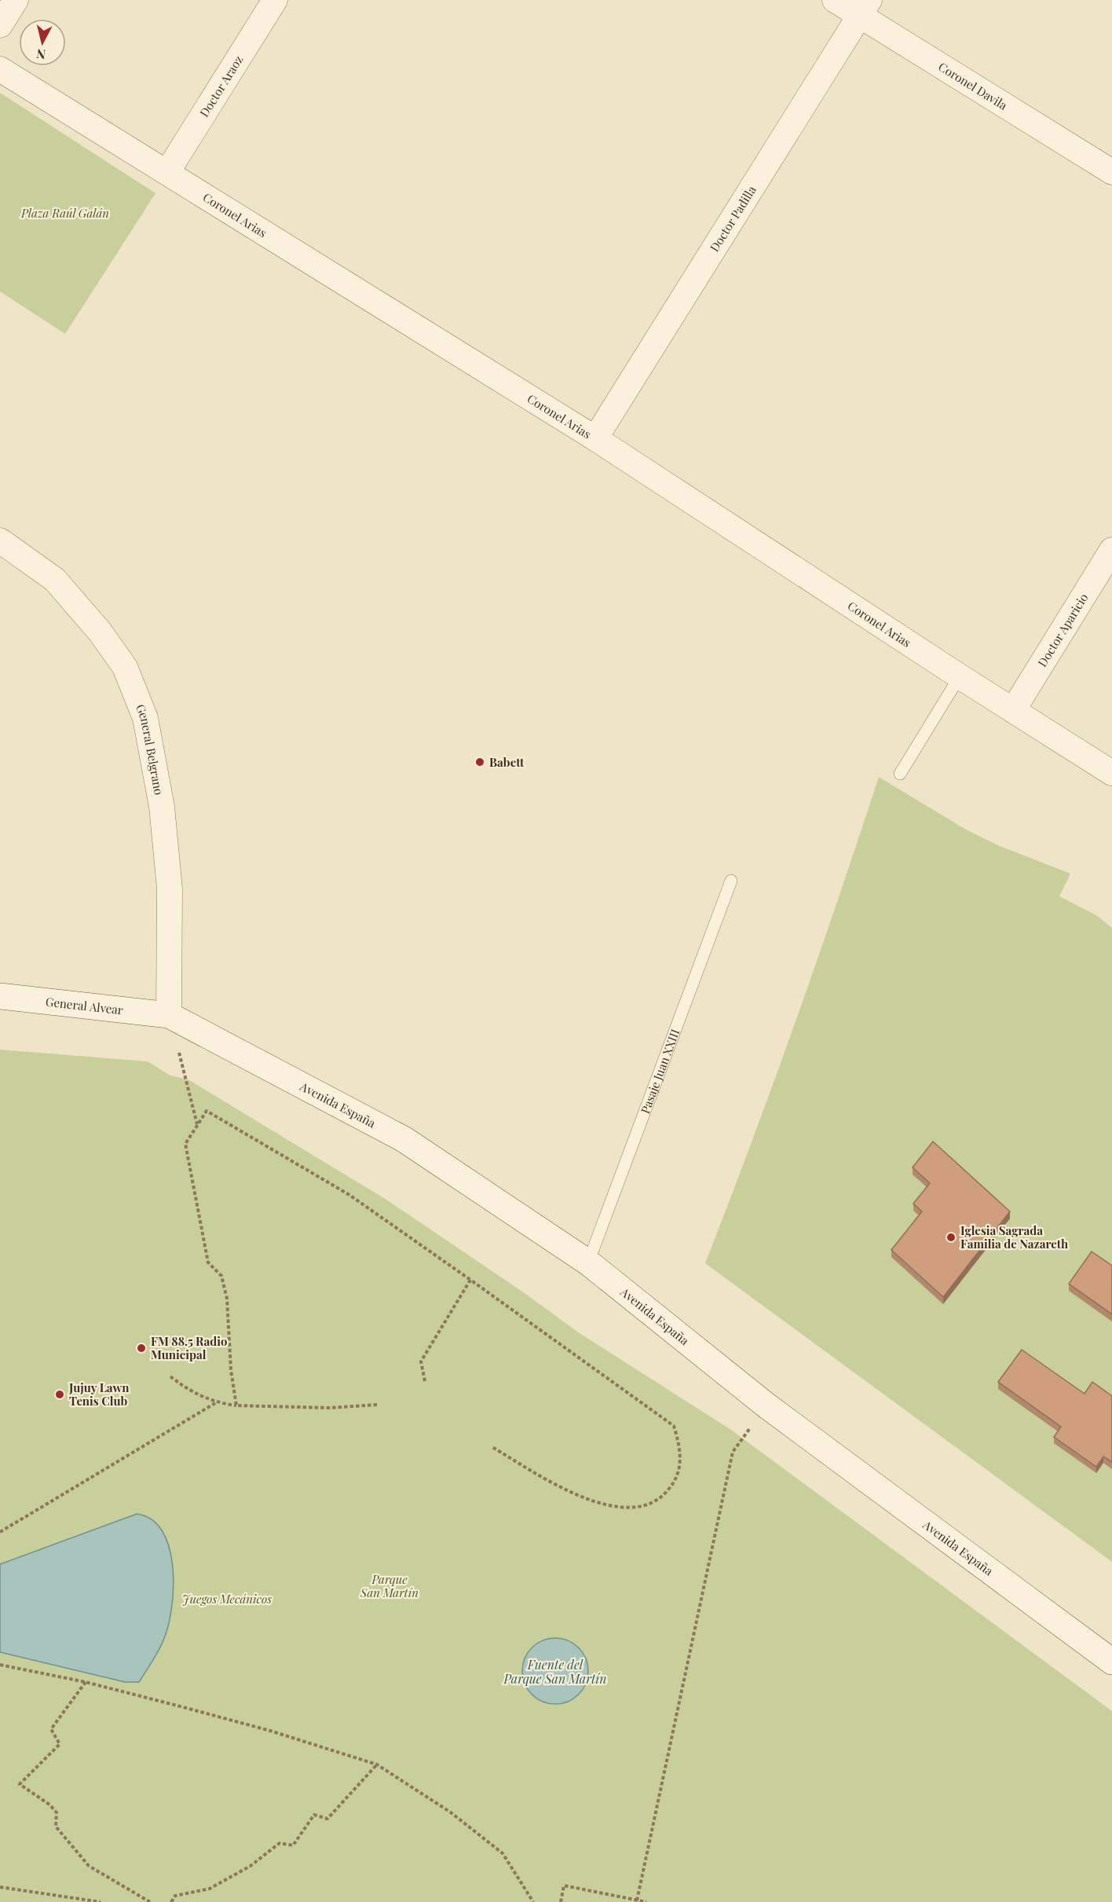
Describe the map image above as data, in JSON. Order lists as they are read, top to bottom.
{
  "streets": {
    "street": [
      "Doctor Araoz",
      "Coronel Davila",
      "Coronel Arias",
      "Doctor Padilla",
      "Doctor Aparicio",
      "General Belgrano",
      "General Alvear",
      "Avenida España"
    ],
    "lane": ["Pasaje Juan XXIII"]
  },
  "crossings": [
    ["Doctor Araoz", "Coronel Arias"],
    ["Coronel Davila", "Doctor Padilla"],
    ["Coronel Arias", "Doctor Padilla"],
    ["Coronel Arias", "Doctor Aparicio"],
    ["General Belgrano", "General Alvear"],
    ["General Belgrano", "Avenida España"],
    ["General Alvear", "Avenida España"],
    ["Pasaje Juan XXIII", "Avenida España"]
  ],
  "water": ["Fuente del Parque San Martín"],
  "parks": ["Plaza Raúl Galán", "Parque San Martín", "Juegos Mecánicos"],
  "places": [
    "Babett",
    "Iglesia Sagrada Familia de Nazareth",
    "FM 88.5 Radio Municipal",
    "Jujuy Lawn Tenis Club"
  ],
  "north": "bottom"
}
